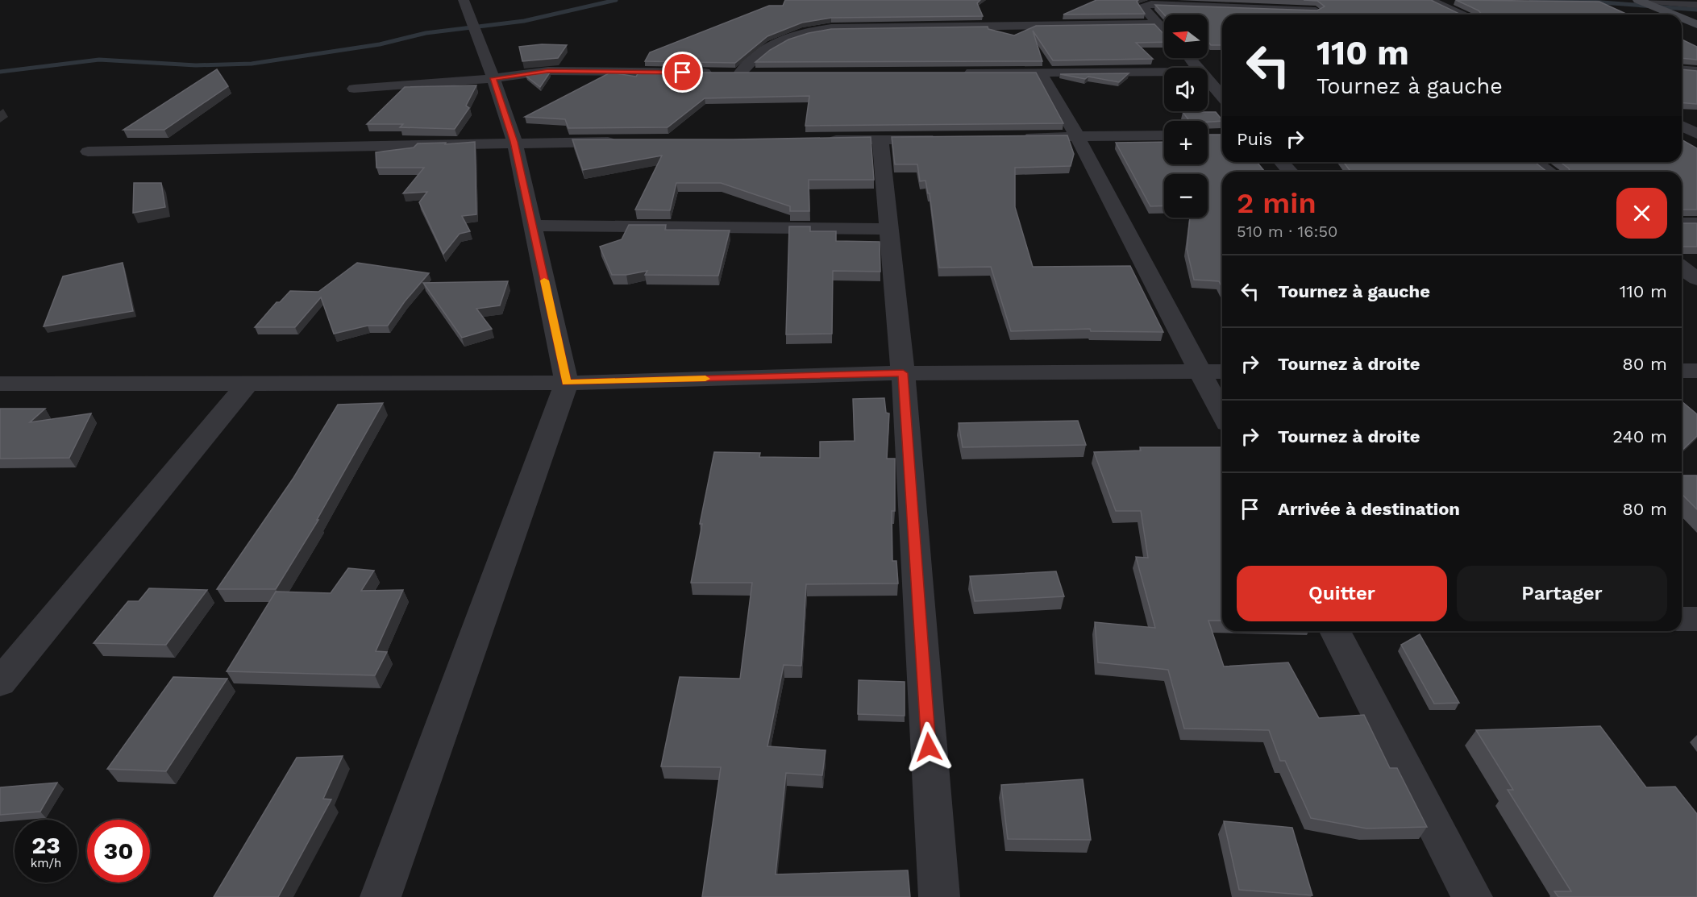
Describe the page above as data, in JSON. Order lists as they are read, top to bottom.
{
  "north": "left",
  "page": {
    "map_buttons": ["+", "−"],
    "turn": ["110 m", "Tournez à gauche"],
    "then": "Puis",
    "heading": ["2 min", "510 m · 16:50"],
    "list": [
      {
        "name": "Tournez à gauche",
        "value": "110 m"
      },
      {
        "name": "Tournez à droite",
        "value": "80 m"
      },
      {
        "name": "Tournez à droite",
        "value": "240 m"
      },
      {
        "name": "Arrivée à destination",
        "value": "80 m"
      }
    ],
    "buttons": ["Quitter", "Partager"],
    "speed": "23 km/h",
    "limit": "30"
  }
}
